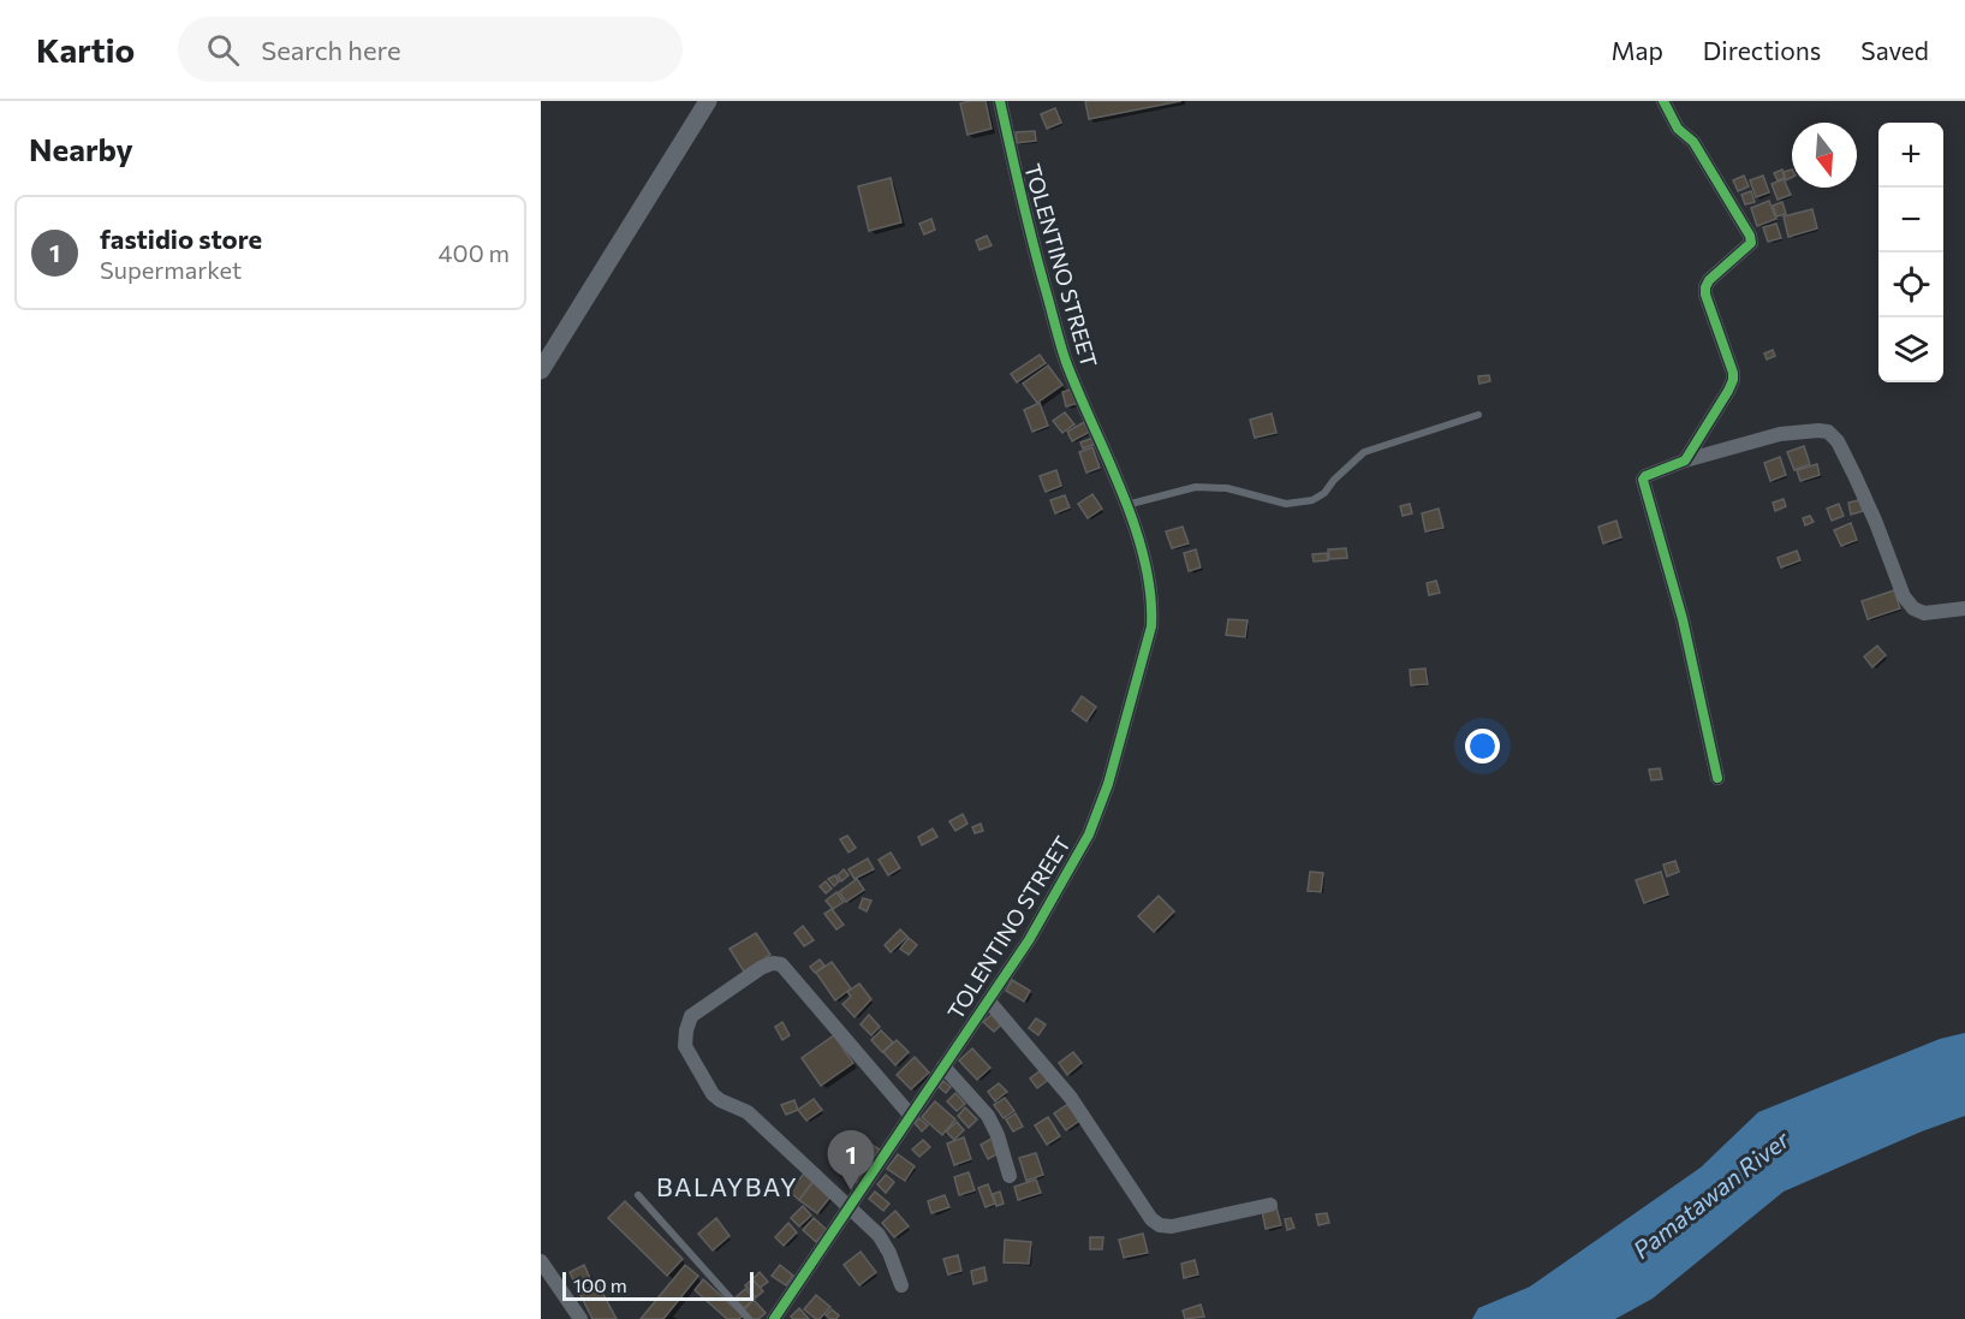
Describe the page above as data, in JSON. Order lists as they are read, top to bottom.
{
  "streets": {
    "street": ["TOLENTINO STREET"]
  },
  "districts": ["BALAYBAY"],
  "water": ["Pamatawan River"],
  "scale_bar": "100 m",
  "north": "bottom",
  "page": {
    "header": "Kartio",
    "search": "Search here",
    "nav": ["Map", "Directions", "Saved"],
    "heading": "Nearby",
    "map_buttons": ["+", "−"],
    "list": [
      {
        "mark": "1",
        "name": "fastidio store",
        "note": "Supermarket",
        "value": "400 m"
      }
    ],
    "pins": "1",
    "scale": "100 m"
  }
}
